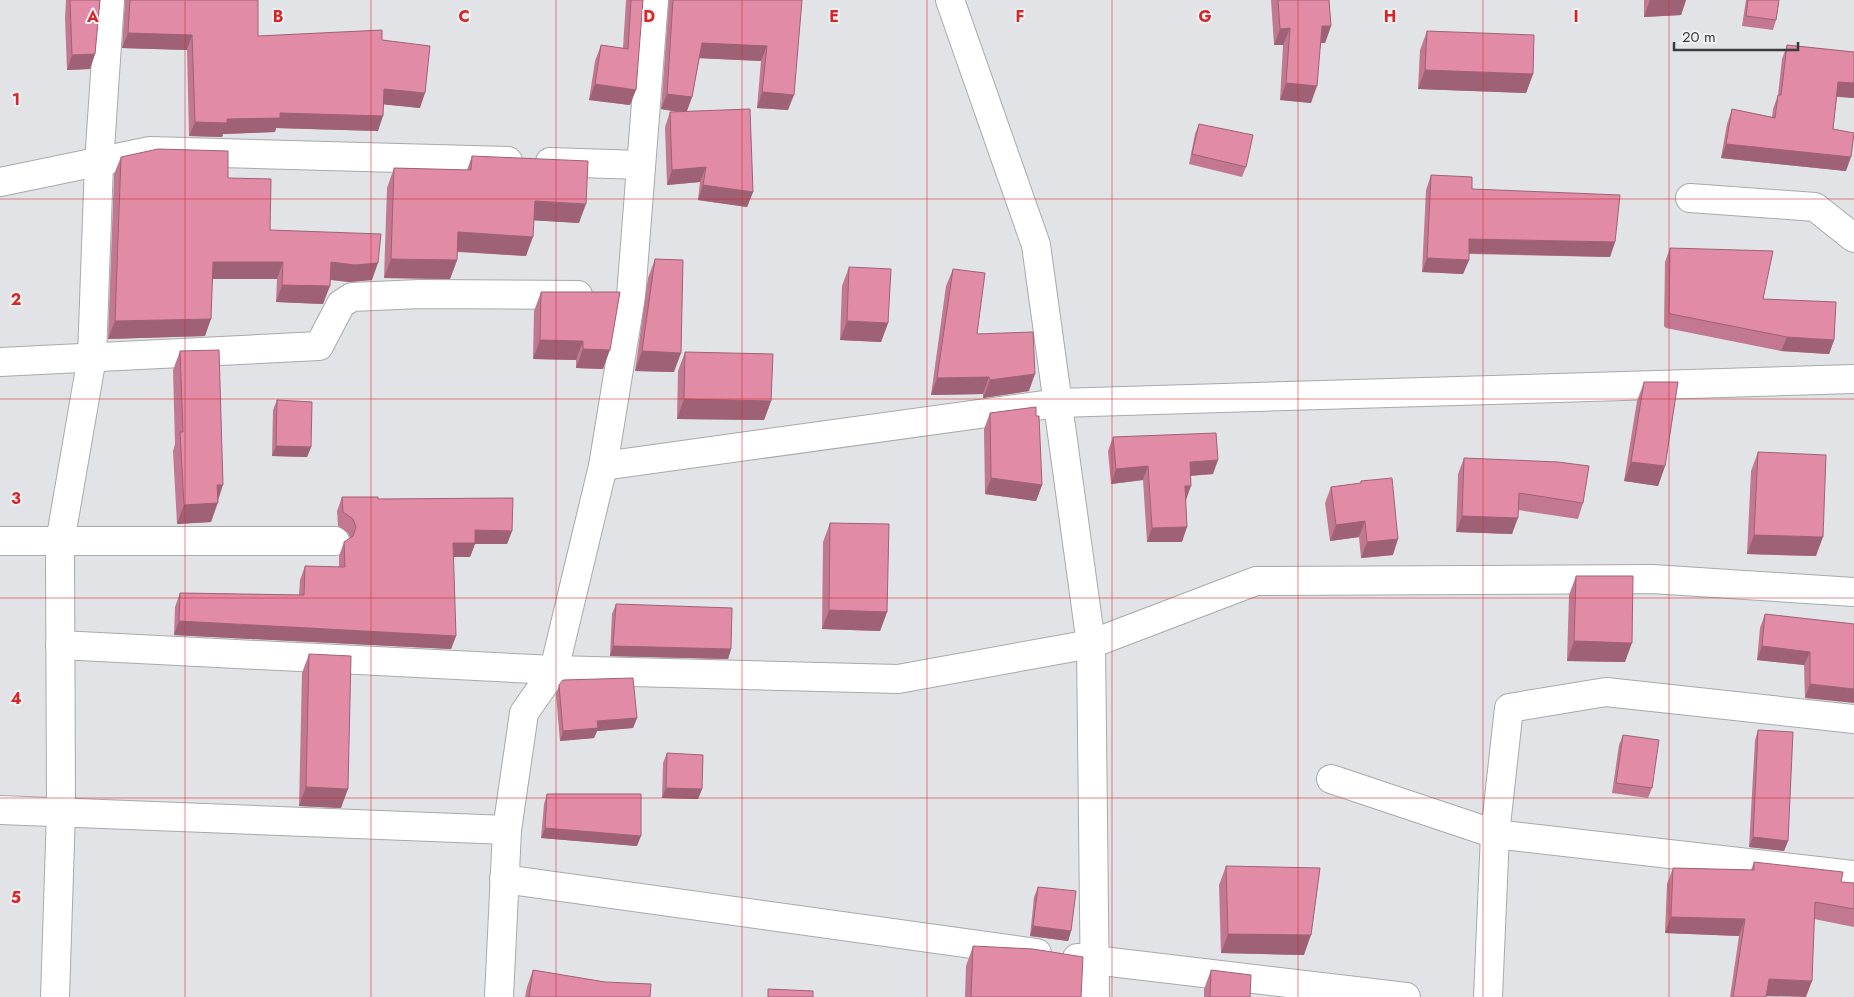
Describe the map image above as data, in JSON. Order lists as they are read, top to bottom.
{
  "scale_bar": "20 m",
  "grid": {
    "columns": [
      "A",
      "B",
      "C",
      "D",
      "E",
      "F",
      "G",
      "H",
      "I"
    ],
    "rows": [
      "1",
      "2",
      "3",
      "4",
      "5"
    ]
  }
}
